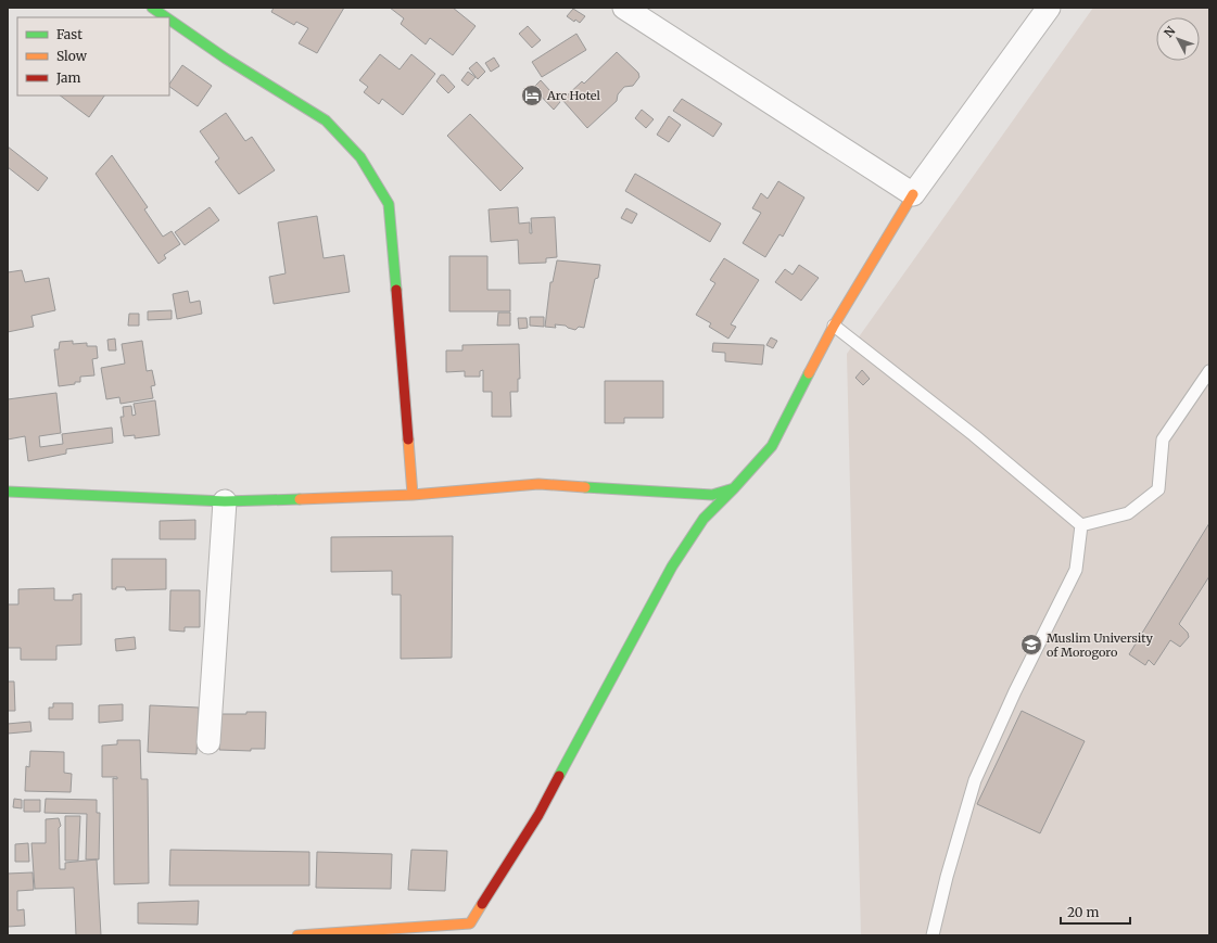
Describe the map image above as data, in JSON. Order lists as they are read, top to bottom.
{
  "places": {
    "hotel": ["Arc Hotel"],
    "school or university": ["Muslim University of Morogoro"]
  },
  "legend": ["Fast", "Slow", "Jam"],
  "scale_bar": "20 m",
  "north": "top left"
}
